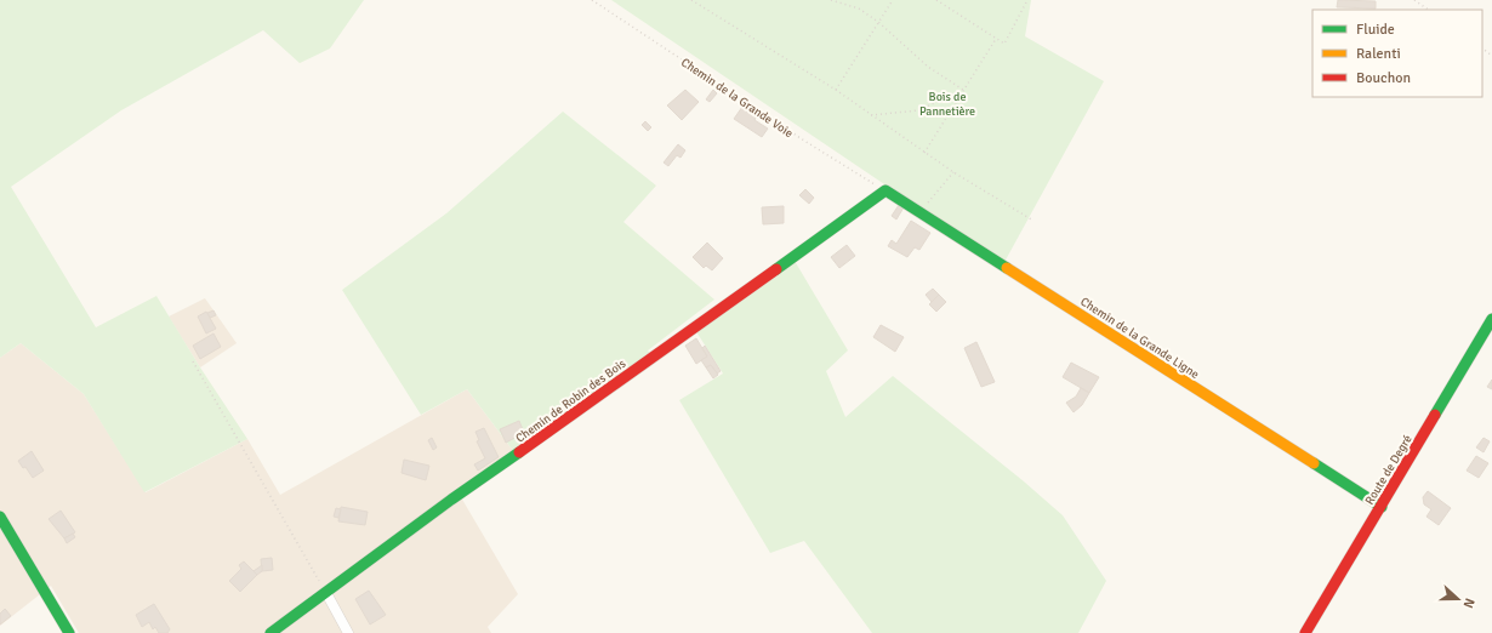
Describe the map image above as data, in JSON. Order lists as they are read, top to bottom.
{
  "streets": {
    "street": ["Chemin de la Grande Ligne", "Chemin de Robin des Bois", "Route de Degré"],
    "path": ["Chemin de la Grande Voie"]
  },
  "crossings": [
    ["Chemin de la Grande Voie", "Chemin de la Grande Ligne"],
    ["Chemin de la Grande Voie", "Chemin de Robin des Bois"],
    ["Chemin de la Grande Ligne", "Chemin de Robin des Bois"],
    ["Chemin de la Grande Ligne", "Route de Degré"]
  ],
  "parks": ["Bois de Pannetière"],
  "legend": ["Fluide", "Ralenti", "Bouchon"],
  "north": "right"
}
